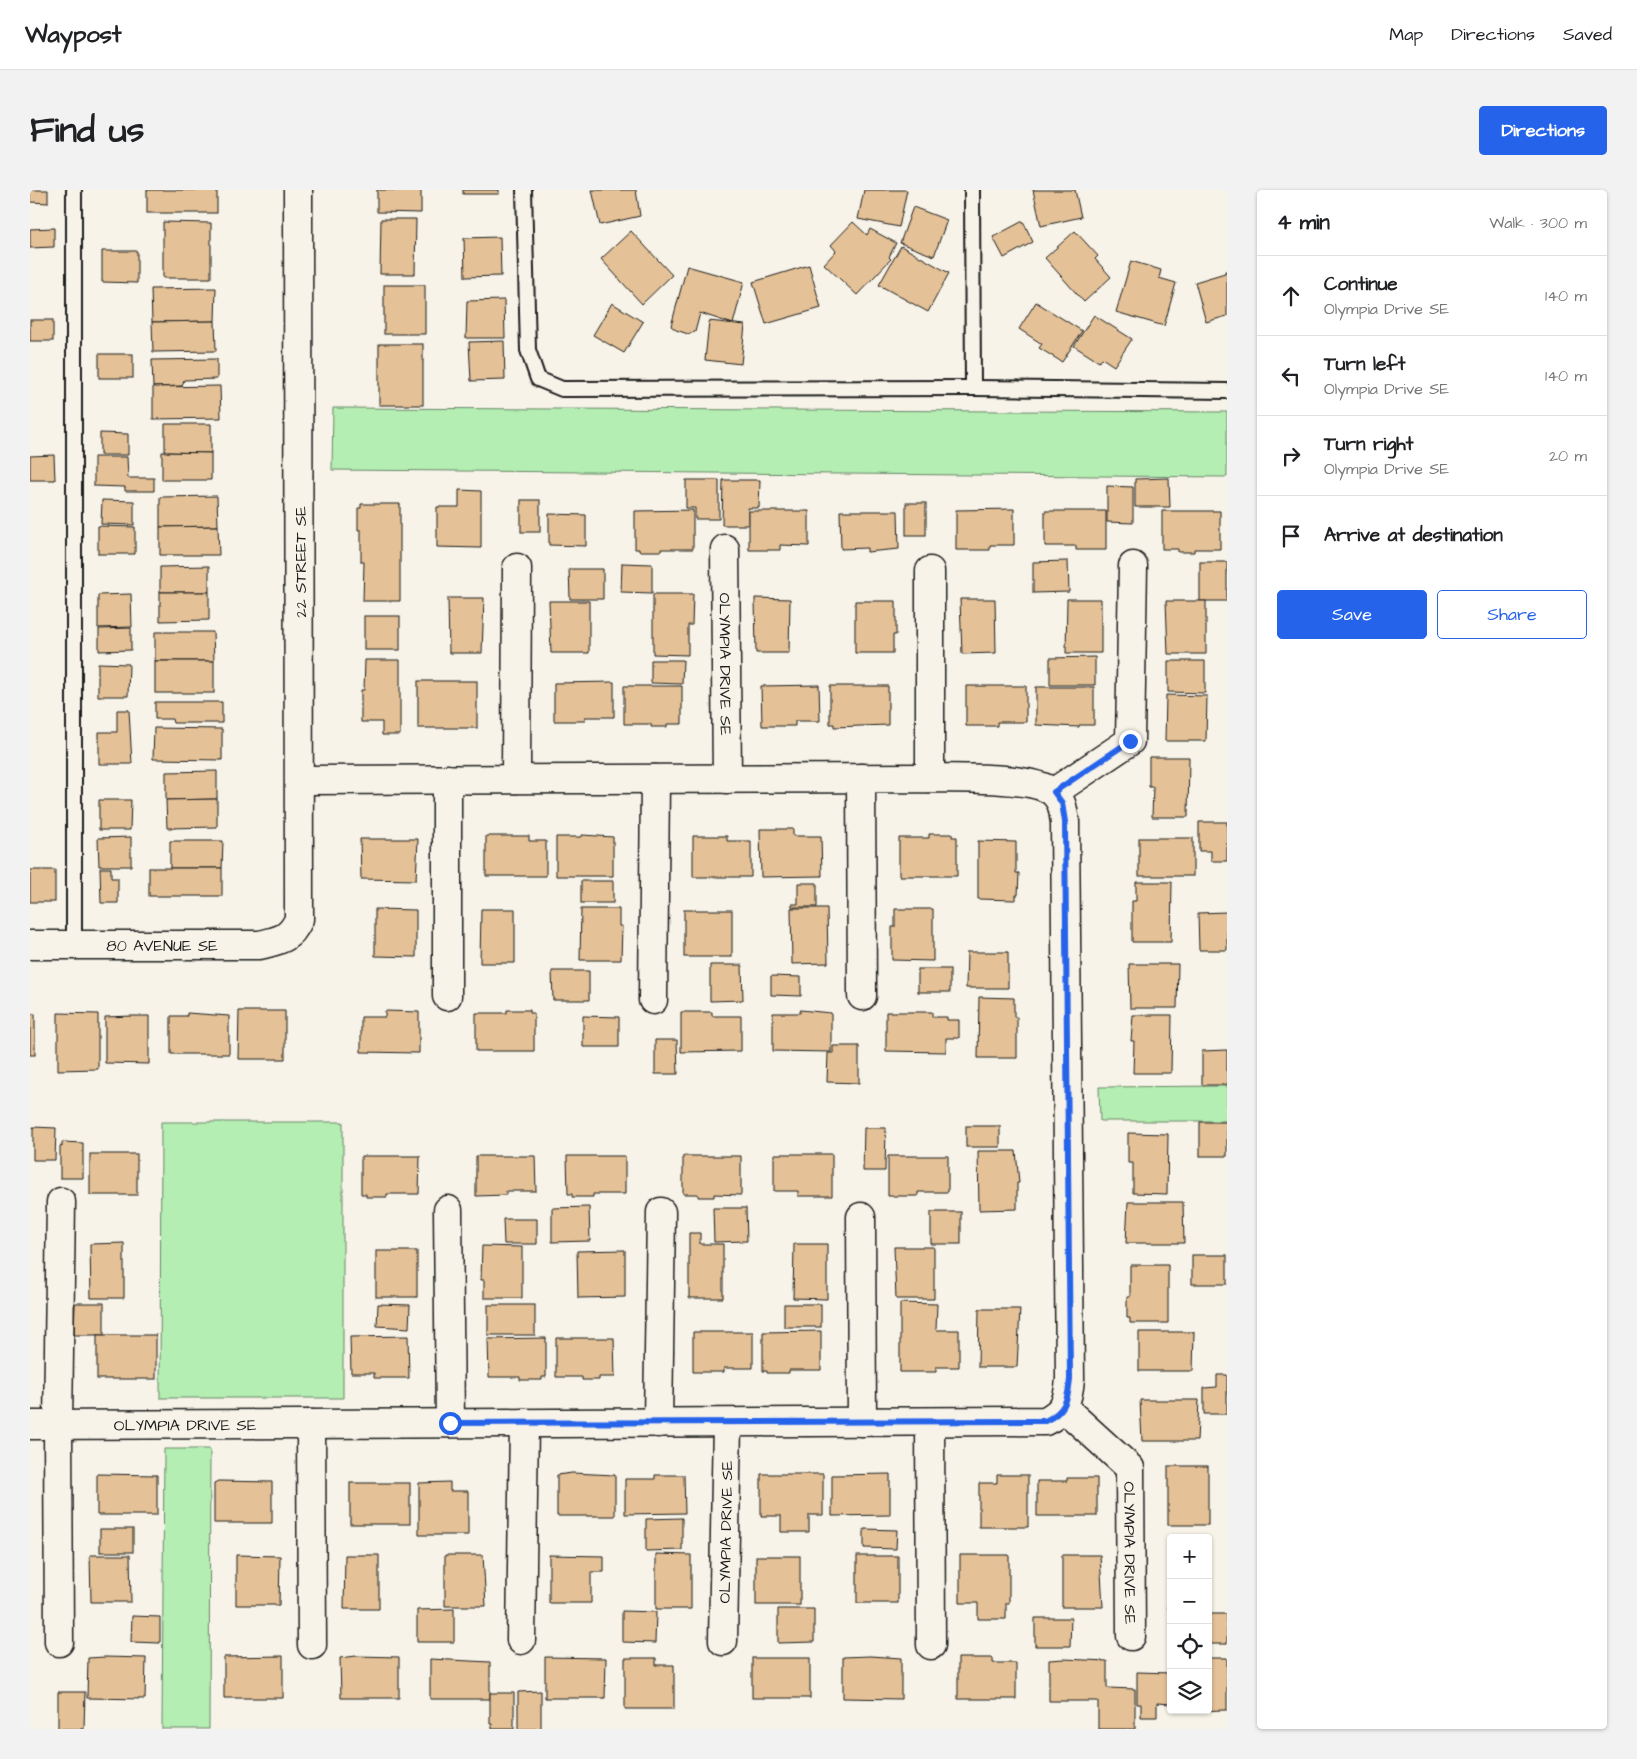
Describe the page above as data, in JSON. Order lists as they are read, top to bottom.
{
  "streets": {
    "street": ["22 STREET SE", "OLYMPIA DRIVE SE", "80 AVENUE SE"]
  },
  "crossings": [
    ["22 STREET SE", "80 AVENUE SE"]
  ],
  "page": {
    "header": "Waypost",
    "nav": ["Map", "Directions", "Saved"],
    "title": "Find us",
    "buttons": [
      "Directions",
      ["Save", "Share"]
    ],
    "heading": ["4 min", "Walk · 300 m"],
    "list": [
      ["Continue", "Olympia Drive SE", "140 m"],
      ["Turn left", "Olympia Drive SE", "140 m"],
      ["Turn right", "Olympia Drive SE", "20 m"],
      "Arrive at destination"
    ],
    "map_buttons": ["+", "−"]
  }
}
